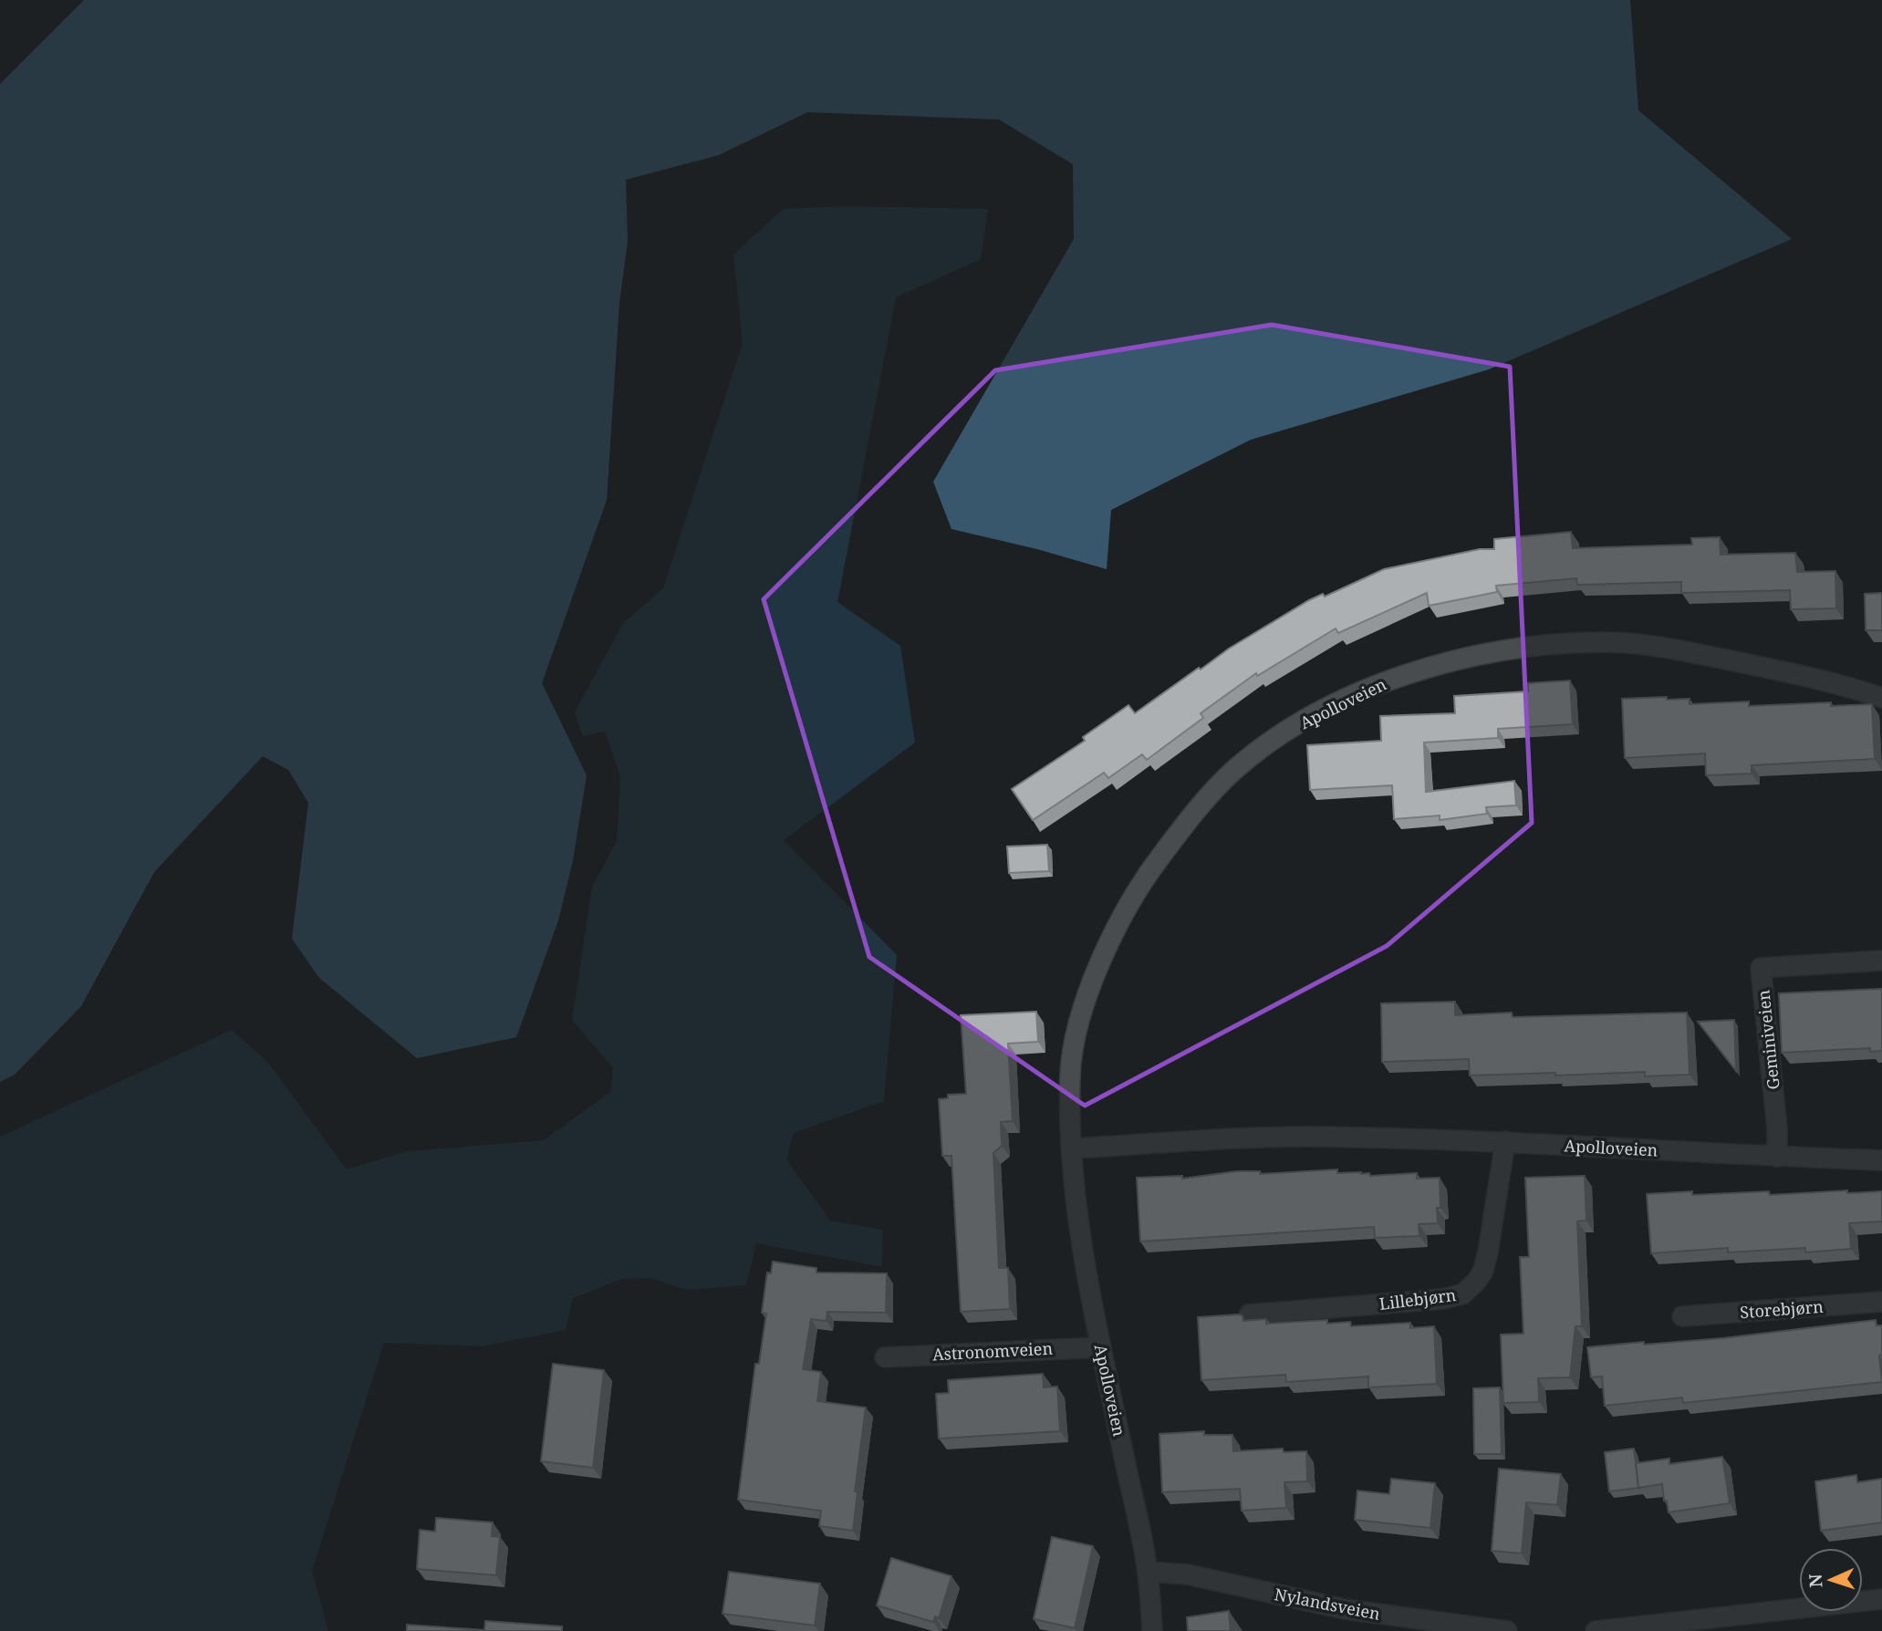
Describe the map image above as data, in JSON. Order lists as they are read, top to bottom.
{
  "streets": {
    "street": [
      "Apolloveien",
      "Geminiveien",
      "Lillebjørn",
      "Storebjørn",
      "Astronomveien",
      "Nylandsveien"
    ]
  },
  "crossings": [
    ["Apolloveien", "Geminiveien"],
    ["Apolloveien", "Lillebjørn"],
    ["Apolloveien", "Astronomveien"],
    ["Apolloveien", "Nylandsveien"]
  ],
  "north": "left"
}
